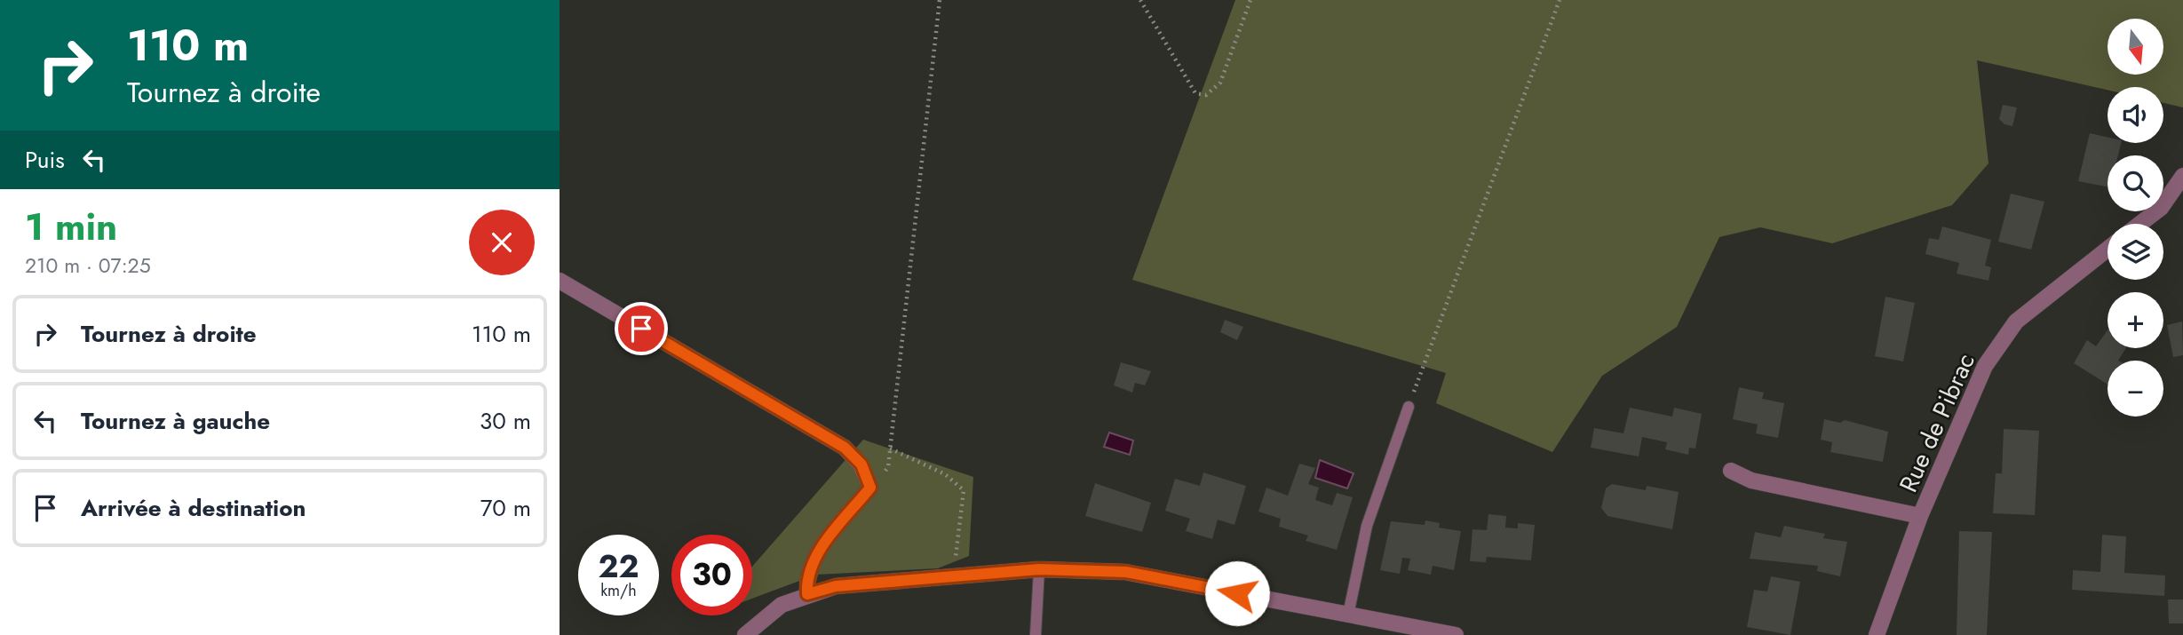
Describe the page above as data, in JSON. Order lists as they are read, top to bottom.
{
  "streets": {
    "street": ["Rue de Pibrac"]
  },
  "north": "bottom",
  "page": {
    "turn": ["110 m", "Tournez à droite"],
    "map_buttons": ["+", "−"],
    "then": "Puis",
    "heading": ["1 min", "210 m · 07:25"],
    "list": [
      {
        "name": "Tournez à droite",
        "value": "110 m"
      },
      {
        "name": "Tournez à gauche",
        "value": "30 m"
      },
      {
        "name": "Arrivée à destination",
        "value": "70 m"
      }
    ],
    "speed": "22 km/h",
    "limit": "30"
  }
}
